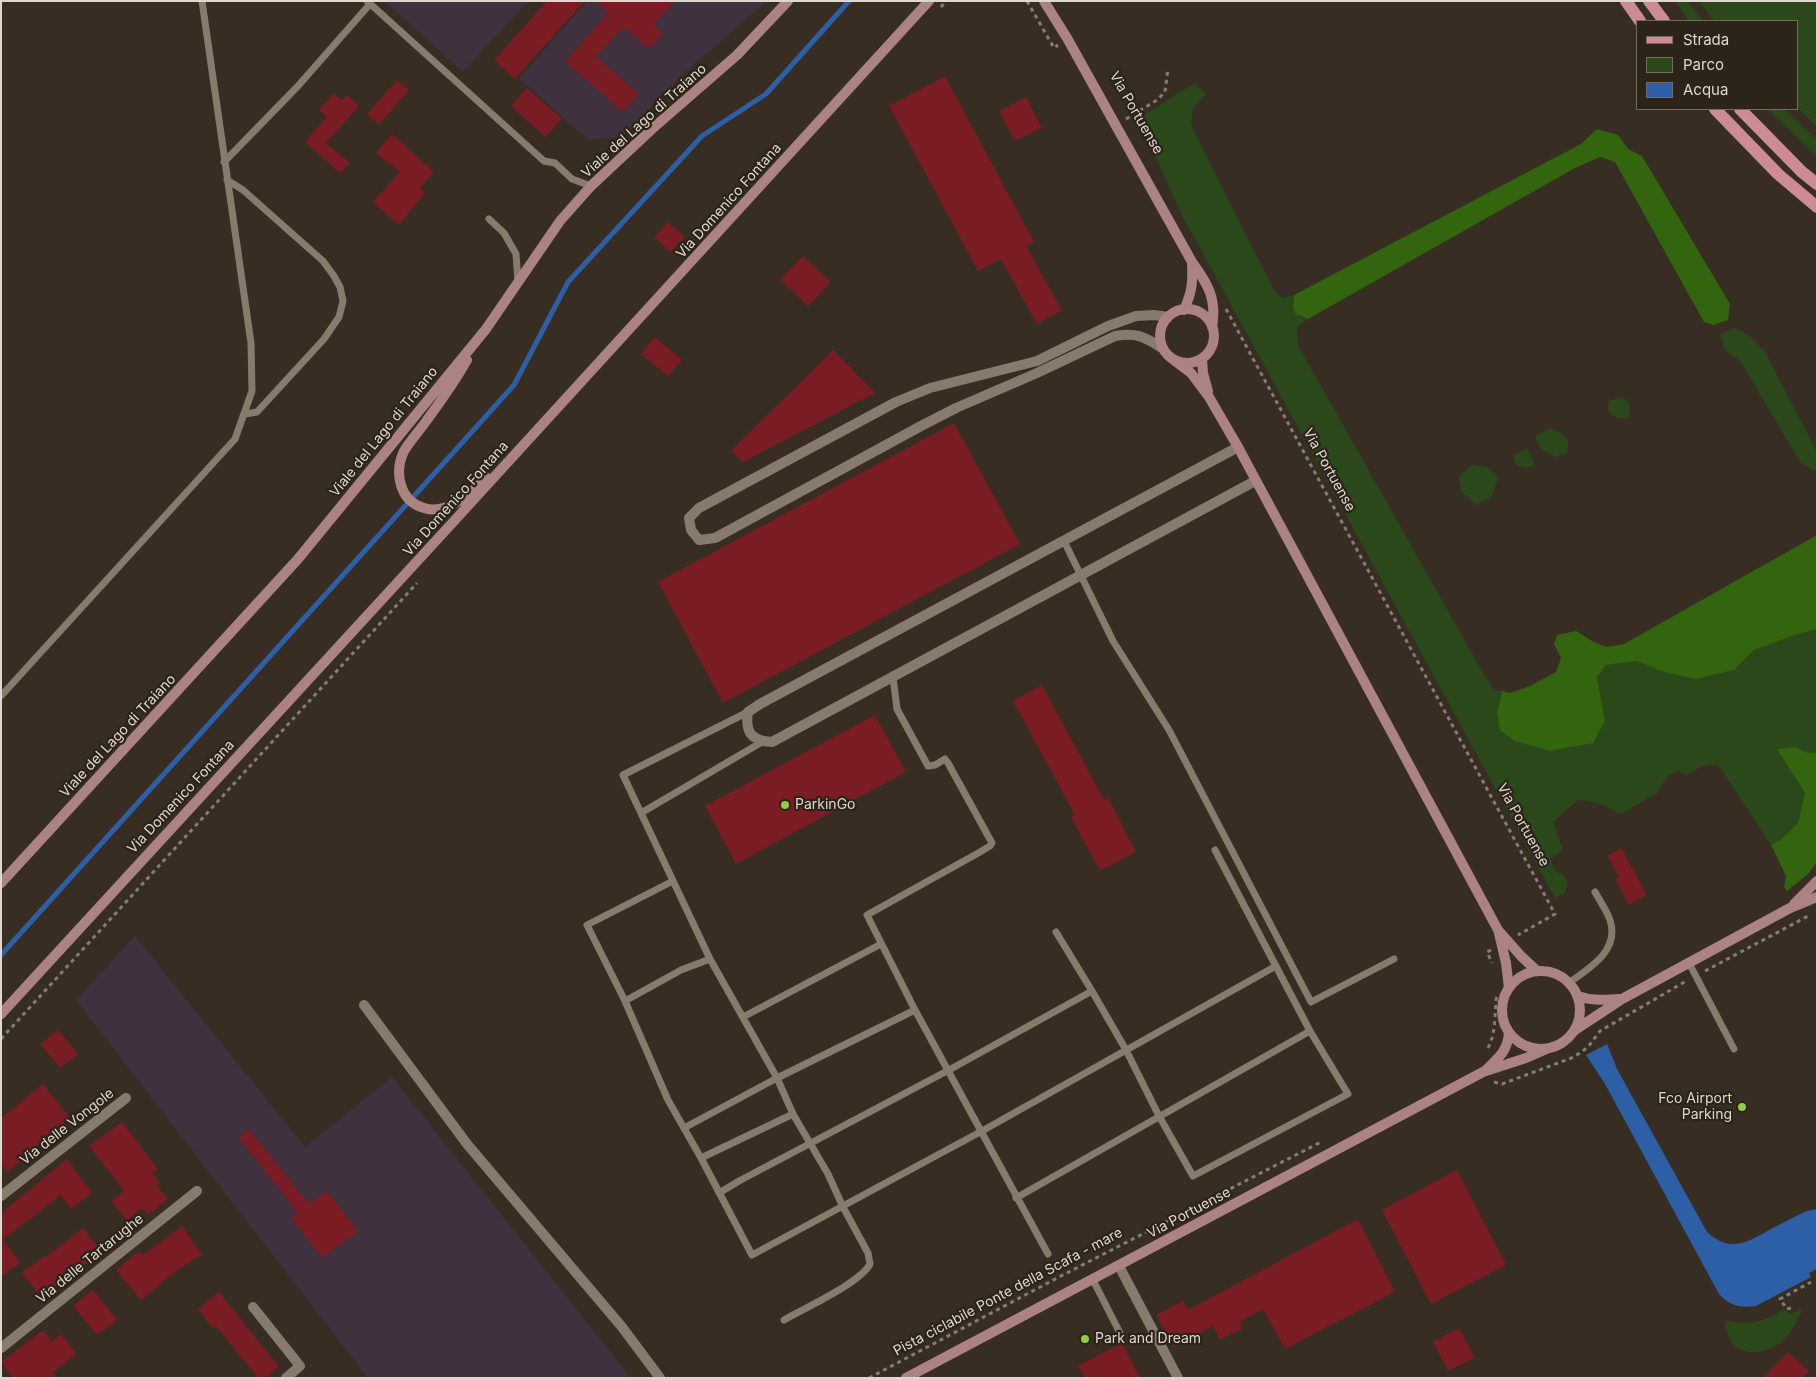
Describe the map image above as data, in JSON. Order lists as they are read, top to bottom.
{
  "streets": {
    "street": [
      "Via Portuense",
      "Viale del Lago di Traiano",
      "Via Domenico Fontana",
      "Via delle Vongole",
      "Via delle Tartarughe"
    ],
    "path": ["Pista ciclabile Ponte della Scafa - mare"]
  },
  "places": ["ParkinGo", "Fco Airport Parking", "Park and Dream"],
  "legend": ["Strada", "Parco", "Acqua"]
}
